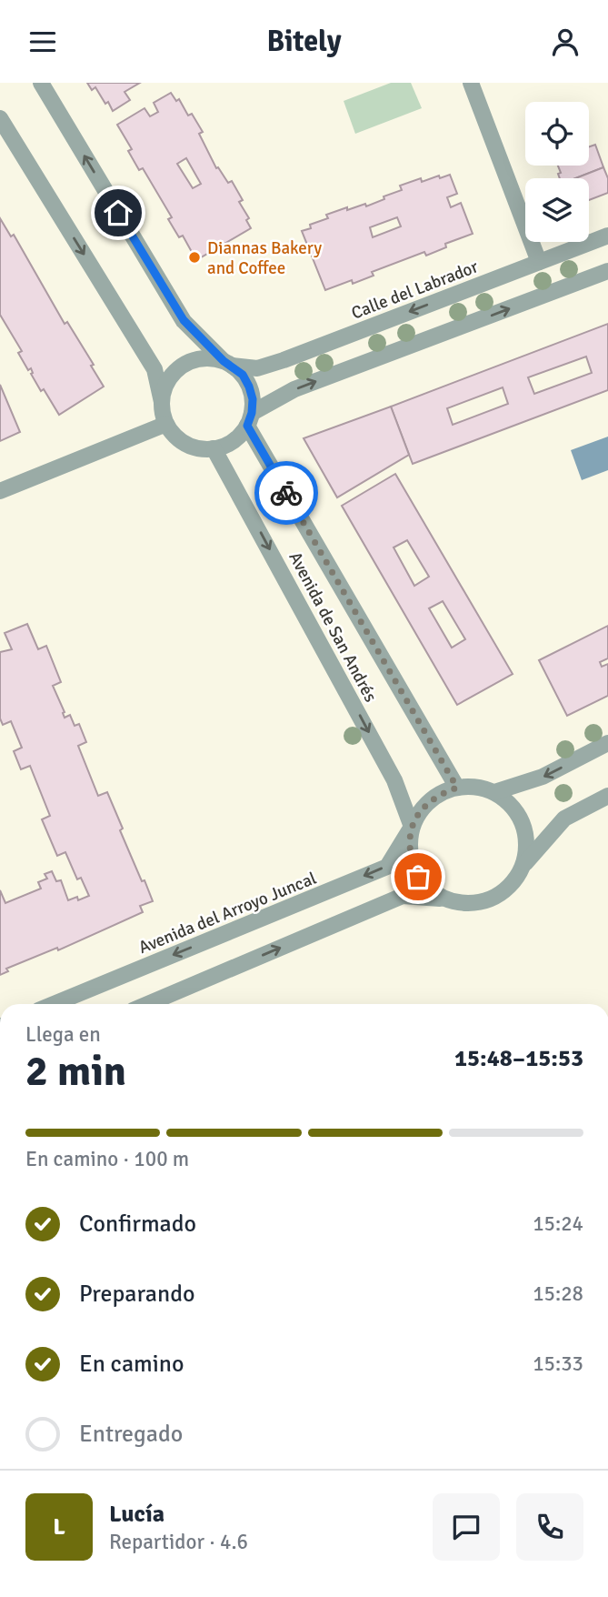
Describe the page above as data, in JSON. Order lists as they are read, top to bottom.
{
  "streets": {
    "street": ["Calle del Labrador", "Avenida de San Andrés", "Avenida del Arroyo Juncal"]
  },
  "crossings": [
    ["Calle del Labrador", "Avenida de San Andrés"],
    ["Avenida de San Andrés", "Avenida del Arroyo Juncal"]
  ],
  "places": ["Diannas Bakery and Coffee"],
  "page": {
    "header": "Bitely",
    "heading": ["2 min", "Llega en", "15:48–15:53"],
    "panel": ["Lucía", "Repartidor · 4.6"],
    "bar": "En camino · 100 m",
    "list": [
      ["Confirmado", "15:24"],
      ["Preparando", "15:28"],
      ["En camino", "15:33"],
      "Entregado"
    ],
    "round": "L"
  }
}
